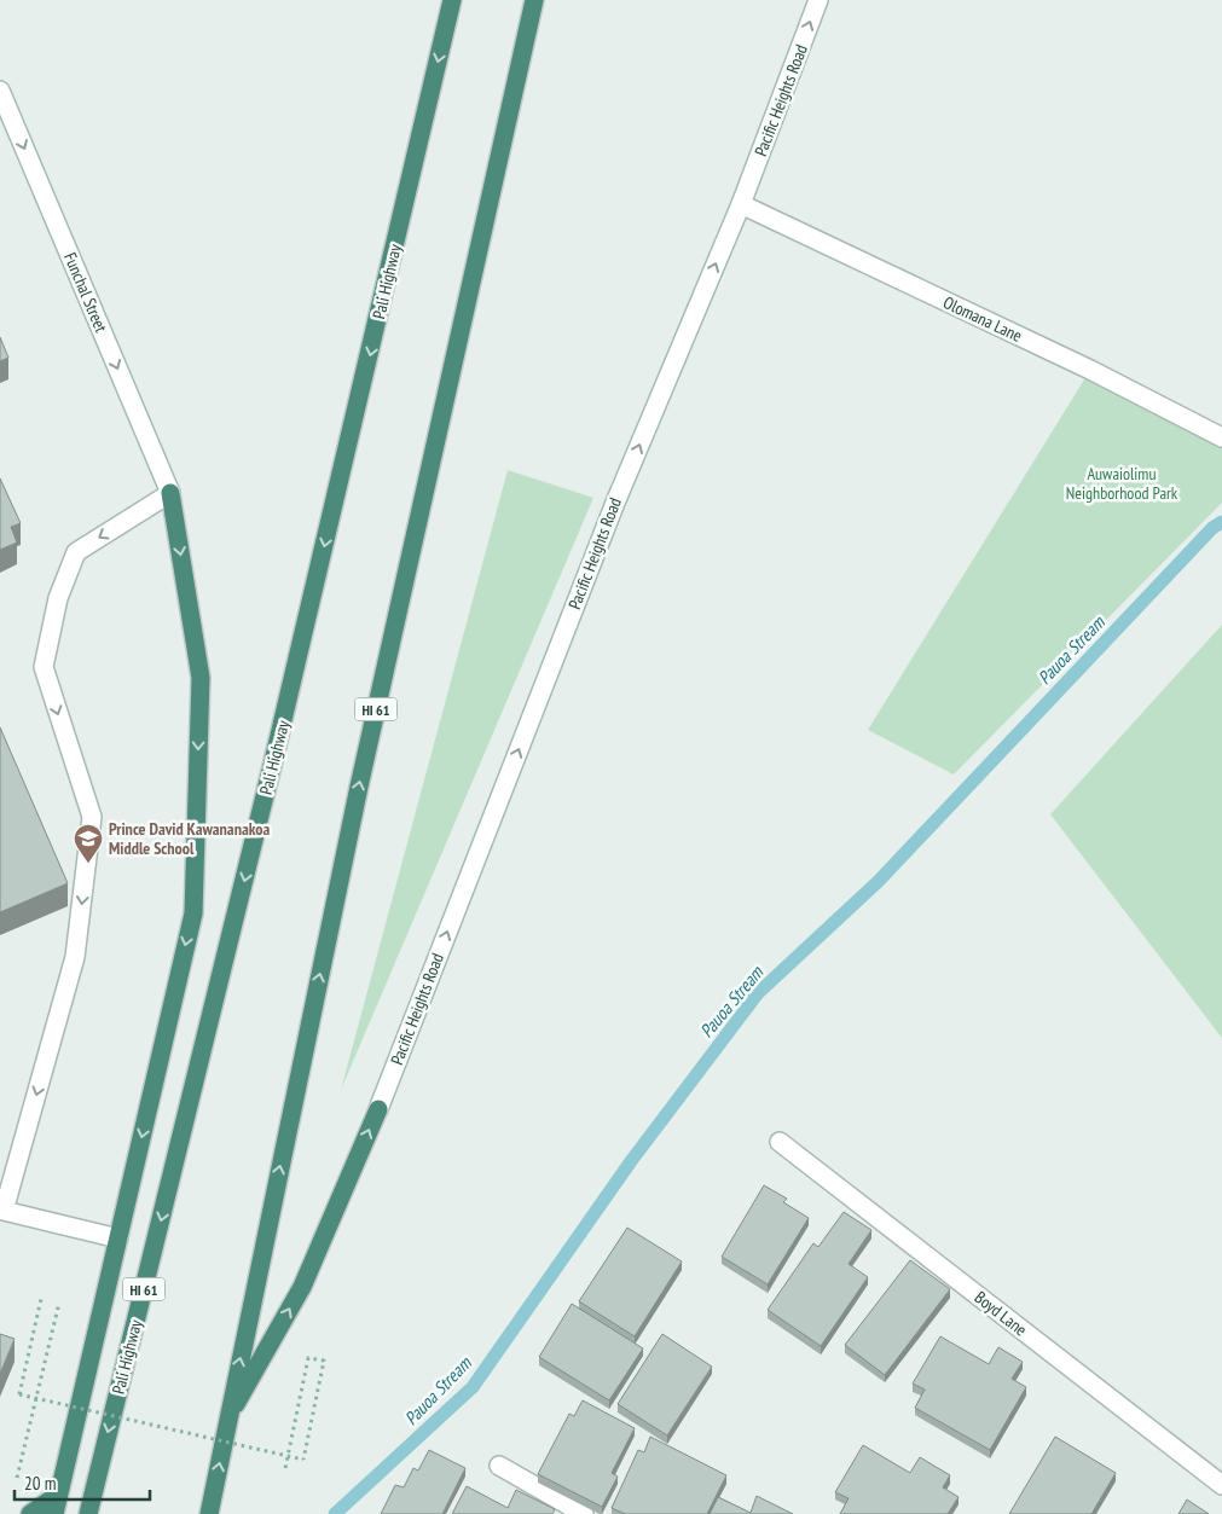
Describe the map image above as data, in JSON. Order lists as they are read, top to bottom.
{
  "streets": {
    "highway": ["Pali Highway", "HI 61"],
    "main road": [
      "Pacific Heights Road",
      "Funchal Street",
      "Olomana Lane",
      "Boyd Lane"
    ]
  },
  "crossings": [
    ["Pacific Heights Road", "Olomana Lane"]
  ],
  "one_way": ["Pacific Heights Road", "Funchal Street"],
  "water": ["Pauoa Stream"],
  "parks": ["Auwaiolimu Neighborhood Park"],
  "places": {
    "school or university": ["Prince David Kawananakoa Middle School"]
  },
  "scale_bar": "20 m"
}
